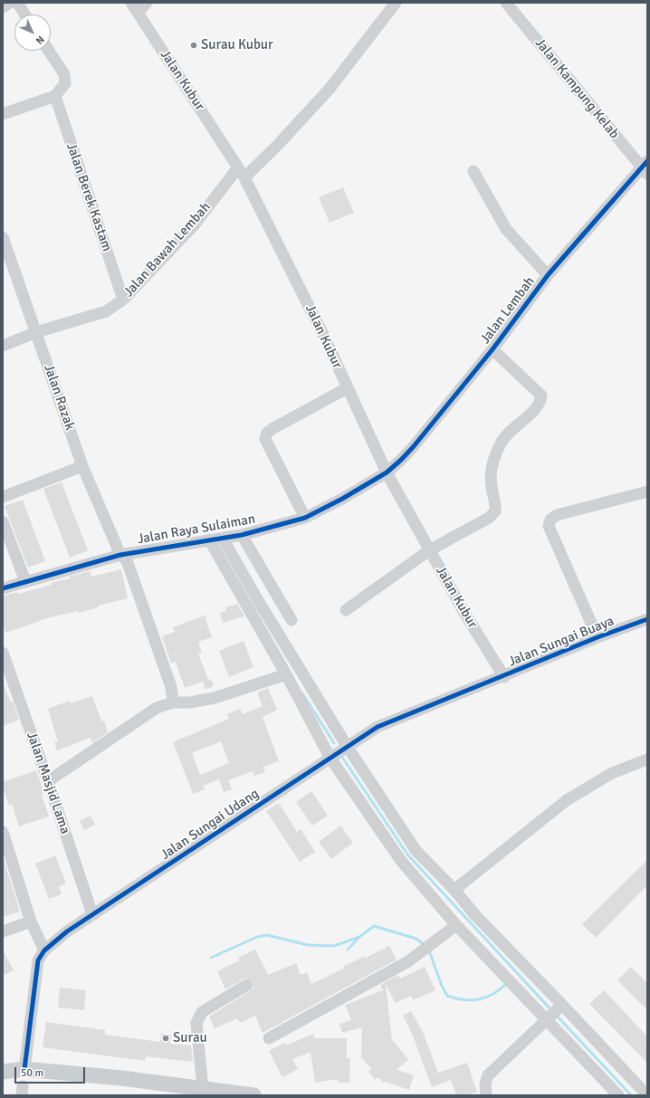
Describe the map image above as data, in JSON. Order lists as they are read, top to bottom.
{
  "streets": {
    "street": [
      "Jalan Kubur",
      "Jalan Kampung Kelab",
      "Jalan Berek Kastam",
      "Jalan Bawah Lembah",
      "Jalan Lembah",
      "Jalan Razak",
      "Jalan Raya Sulaiman",
      "Jalan Sungai Buaya",
      "Jalan Masjid Lama",
      "Jalan Sungai Udang"
    ]
  },
  "crossings": [
    ["Jalan Kubur", "Jalan Bawah Lembah"],
    ["Jalan Kubur", "Jalan Lembah"],
    ["Jalan Kubur", "Jalan Raya Sulaiman"],
    ["Jalan Kubur", "Jalan Sungai Buaya"],
    ["Jalan Kubur", "Jalan Sungai Udang"],
    ["Jalan Kampung Kelab", "Jalan Lembah"],
    ["Jalan Berek Kastam", "Jalan Bawah Lembah"],
    ["Jalan Bawah Lembah", "Jalan Razak"],
    ["Jalan Lembah", "Jalan Raya Sulaiman"],
    ["Jalan Razak", "Jalan Raya Sulaiman"],
    ["Jalan Sungai Buaya", "Jalan Sungai Udang"],
    ["Jalan Masjid Lama", "Jalan Sungai Udang"]
  ],
  "places": ["Surau Kubur", "Surau"],
  "scale_bar": "50 m",
  "north": "bottom right"
}
